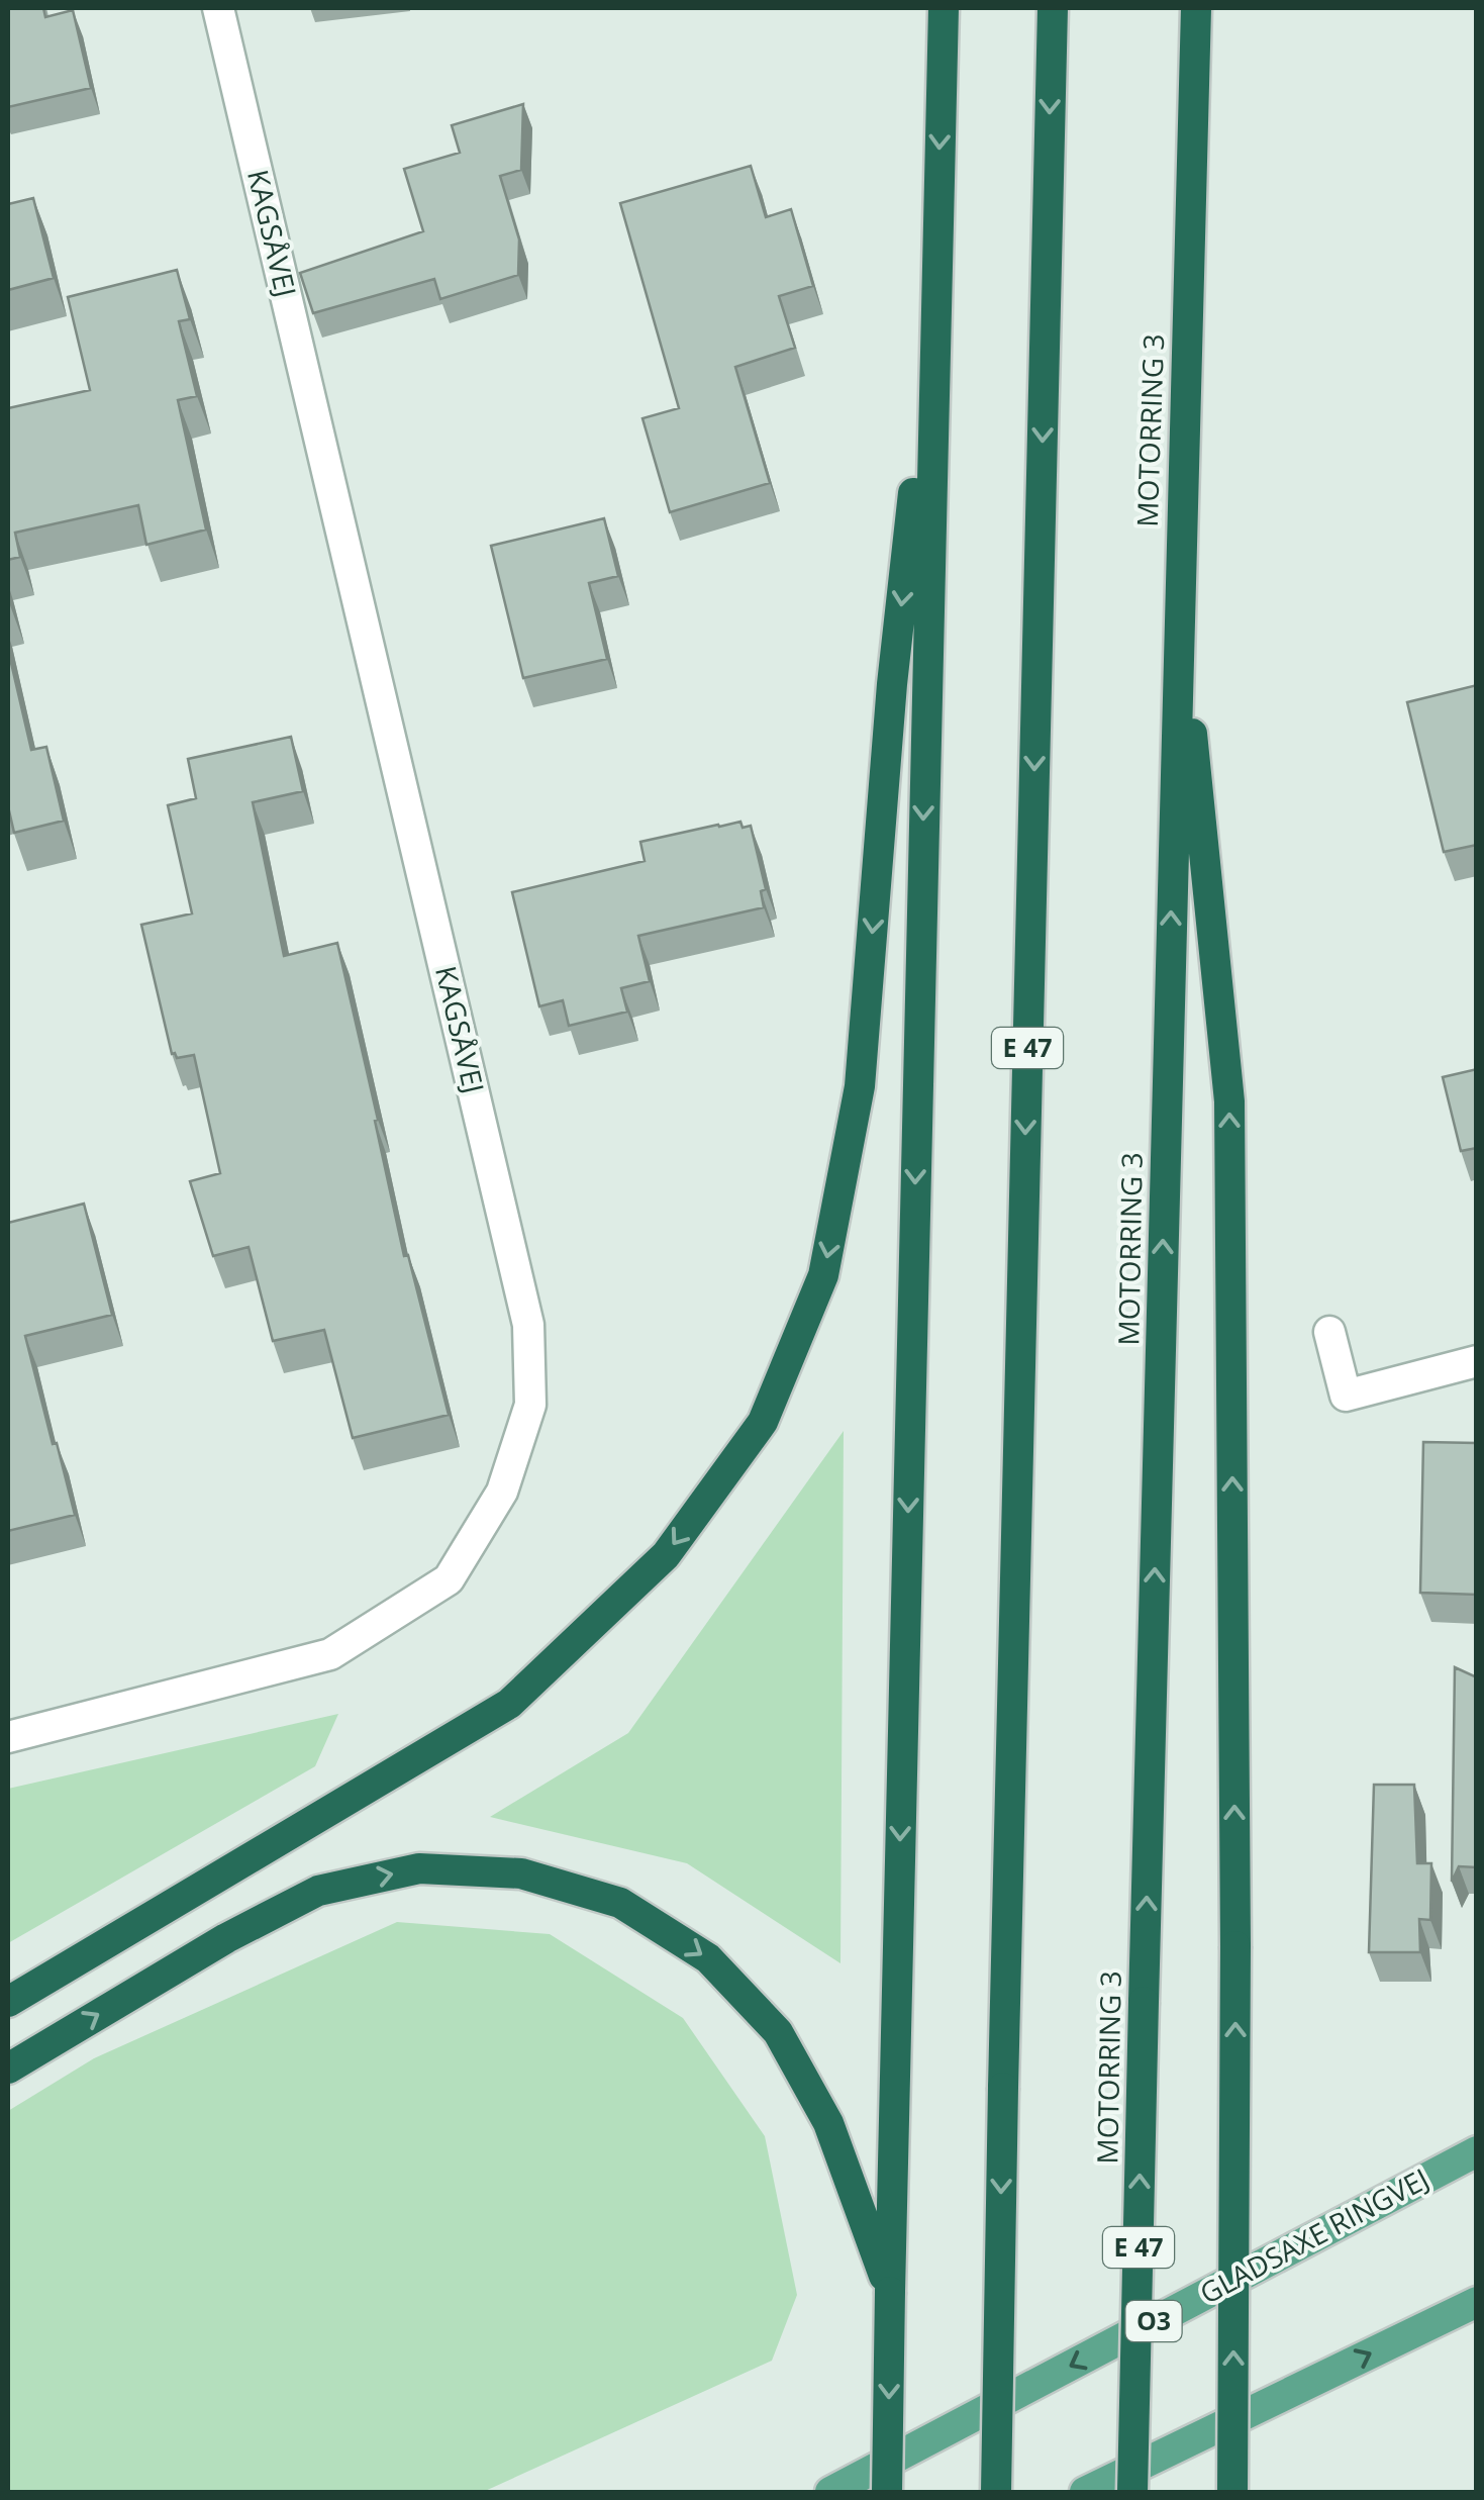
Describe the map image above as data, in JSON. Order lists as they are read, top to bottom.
{
  "streets": {
    "highway": ["MOTORRING 3", "E 47"],
    "main road": ["GLADSAXE RINGVEJ", "O3"],
    "street": ["KAGSÅVEJ"]
  }
}
